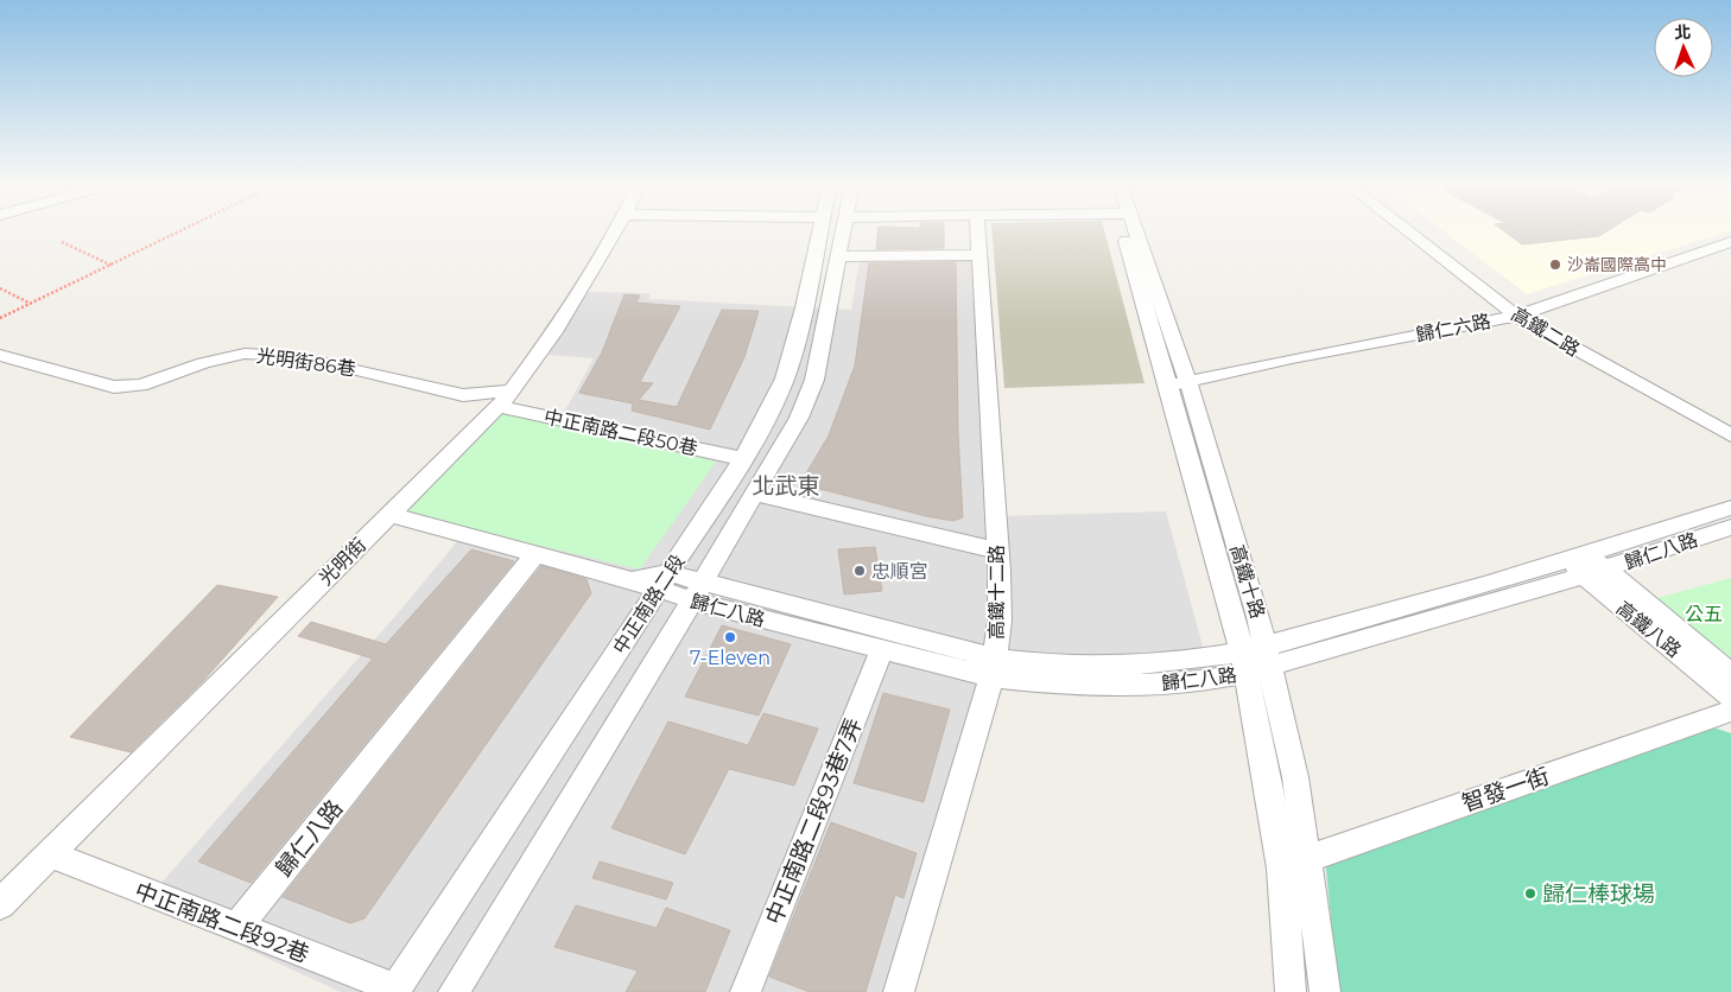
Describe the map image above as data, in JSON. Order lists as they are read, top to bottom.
{
  "streets": {
    "street": [
      "歸仁六路",
      "高鐵二路",
      "光明街86巷",
      "中正南路二段50巷",
      "歸仁八路",
      "光明街",
      "高鐵十路",
      "高鐵十二路",
      "中正南路二段",
      "高鐵八路",
      "智發一街",
      "中正南路二段93巷7弄",
      "中正南路二段92巷"
    ]
  },
  "crossings": [
    ["歸仁六路", "高鐵二路"],
    ["歸仁六路", "高鐵十路"],
    ["光明街86巷", "中正南路二段50巷"],
    ["光明街86巷", "光明街"],
    ["中正南路二段50巷", "光明街"],
    ["中正南路二段50巷", "中正南路二段"],
    ["歸仁八路", "高鐵十路"],
    ["歸仁八路", "高鐵十二路"],
    ["歸仁八路", "中正南路二段"],
    ["歸仁八路", "高鐵八路"],
    ["歸仁八路", "中正南路二段93巷7弄"],
    ["歸仁八路", "中正南路二段92巷"],
    ["光明街", "中正南路二段92巷"],
    ["高鐵十路", "智發一街"],
    ["中正南路二段", "中正南路二段92巷"]
  ],
  "districts": ["北武東"],
  "parks": ["公五"],
  "places": [
    "沙崙國際高中",
    "忠順宮",
    "7-Eleven",
    "歸仁棒球場"
  ],
  "north": "top"
}
